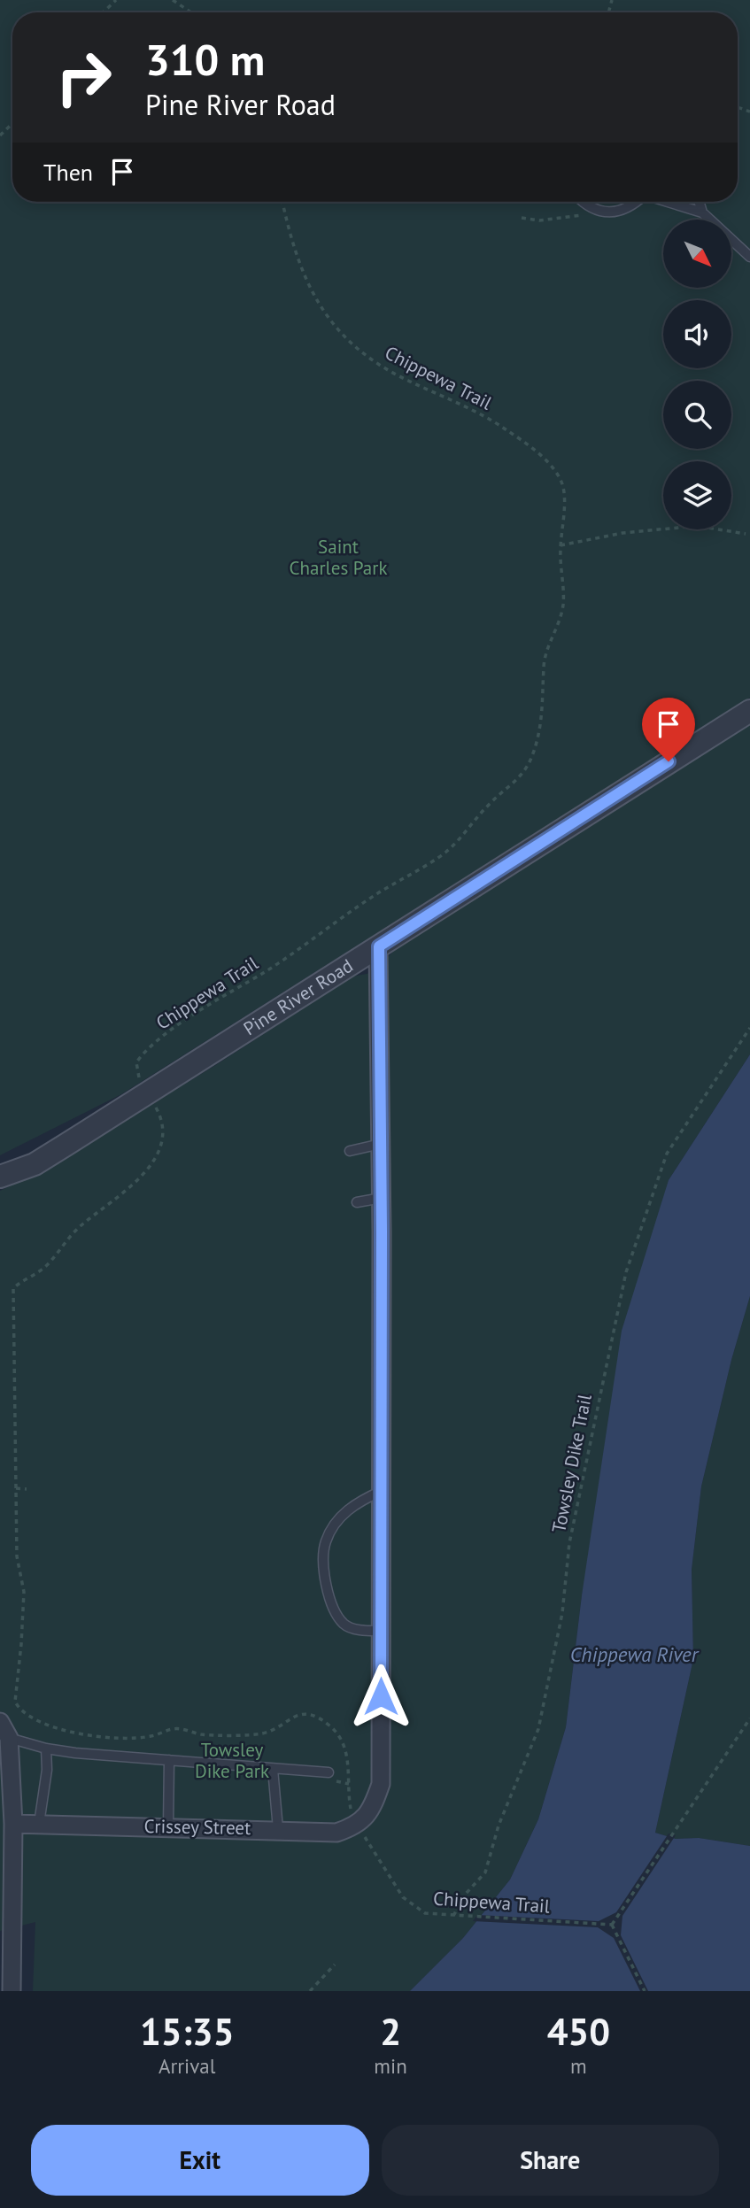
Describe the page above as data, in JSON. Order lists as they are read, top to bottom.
{
  "streets": {
    "street": ["Pine River Road", "Crissey Street"],
    "path": ["Chippewa Trail", "Towsley Dike Trail"]
  },
  "crossings": [
    ["Chippewa Trail", "Pine River Road"],
    ["Chippewa Trail", "Towsley Dike Trail"],
    ["Chippewa Trail", "Crissey Street"]
  ],
  "water": ["Chippewa River"],
  "parks": ["Saint Charles Park", "Towsley Dike Park"],
  "north": "bottom right",
  "page": {
    "turn": ["310 m", "Pine River Road"],
    "then": "Then",
    "eta": [
      "15:35",
      "Arrival",
      "2",
      "min",
      "450",
      "m"
    ],
    "buttons": ["Exit", "Share"]
  }
}
